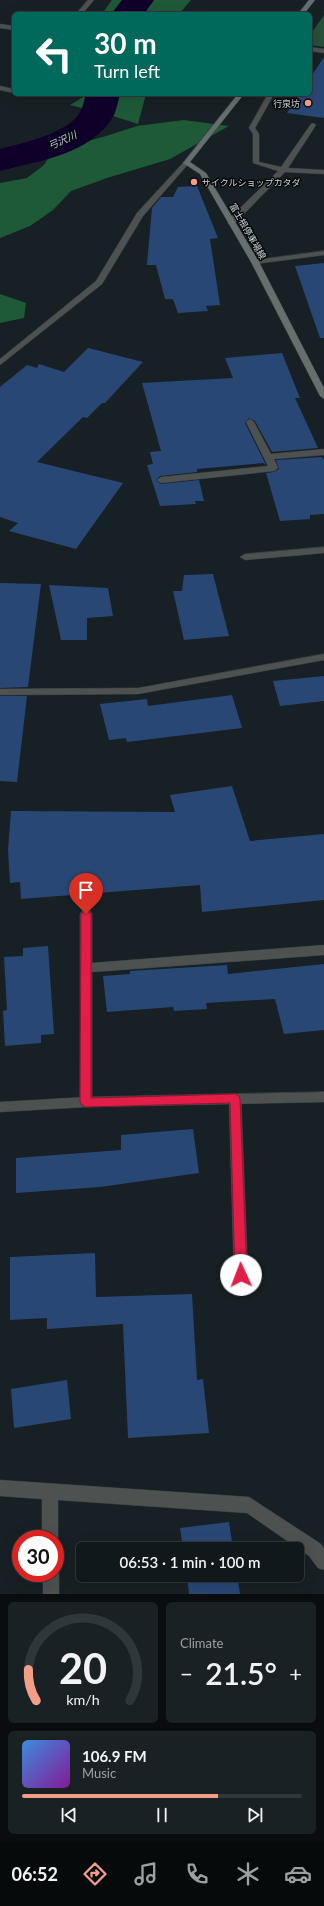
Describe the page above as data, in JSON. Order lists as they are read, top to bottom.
{
  "streets": {
    "main road": ["富士根停車場線"]
  },
  "water": ["弓沢川"],
  "places": ["行泉坊", "サイクルショップカタダ"],
  "page": {
    "turn": ["30 m", "Turn left"],
    "limit": "30",
    "trip": "06:53 · 1 min · 100 m",
    "tile": "Climate",
    "heat": ["−", "21.5°", "+"],
    "song": ["106.9 FM", "Music"],
    "tabs": "06:52",
    "gauge": ["20", "km/h"]
  }
}
